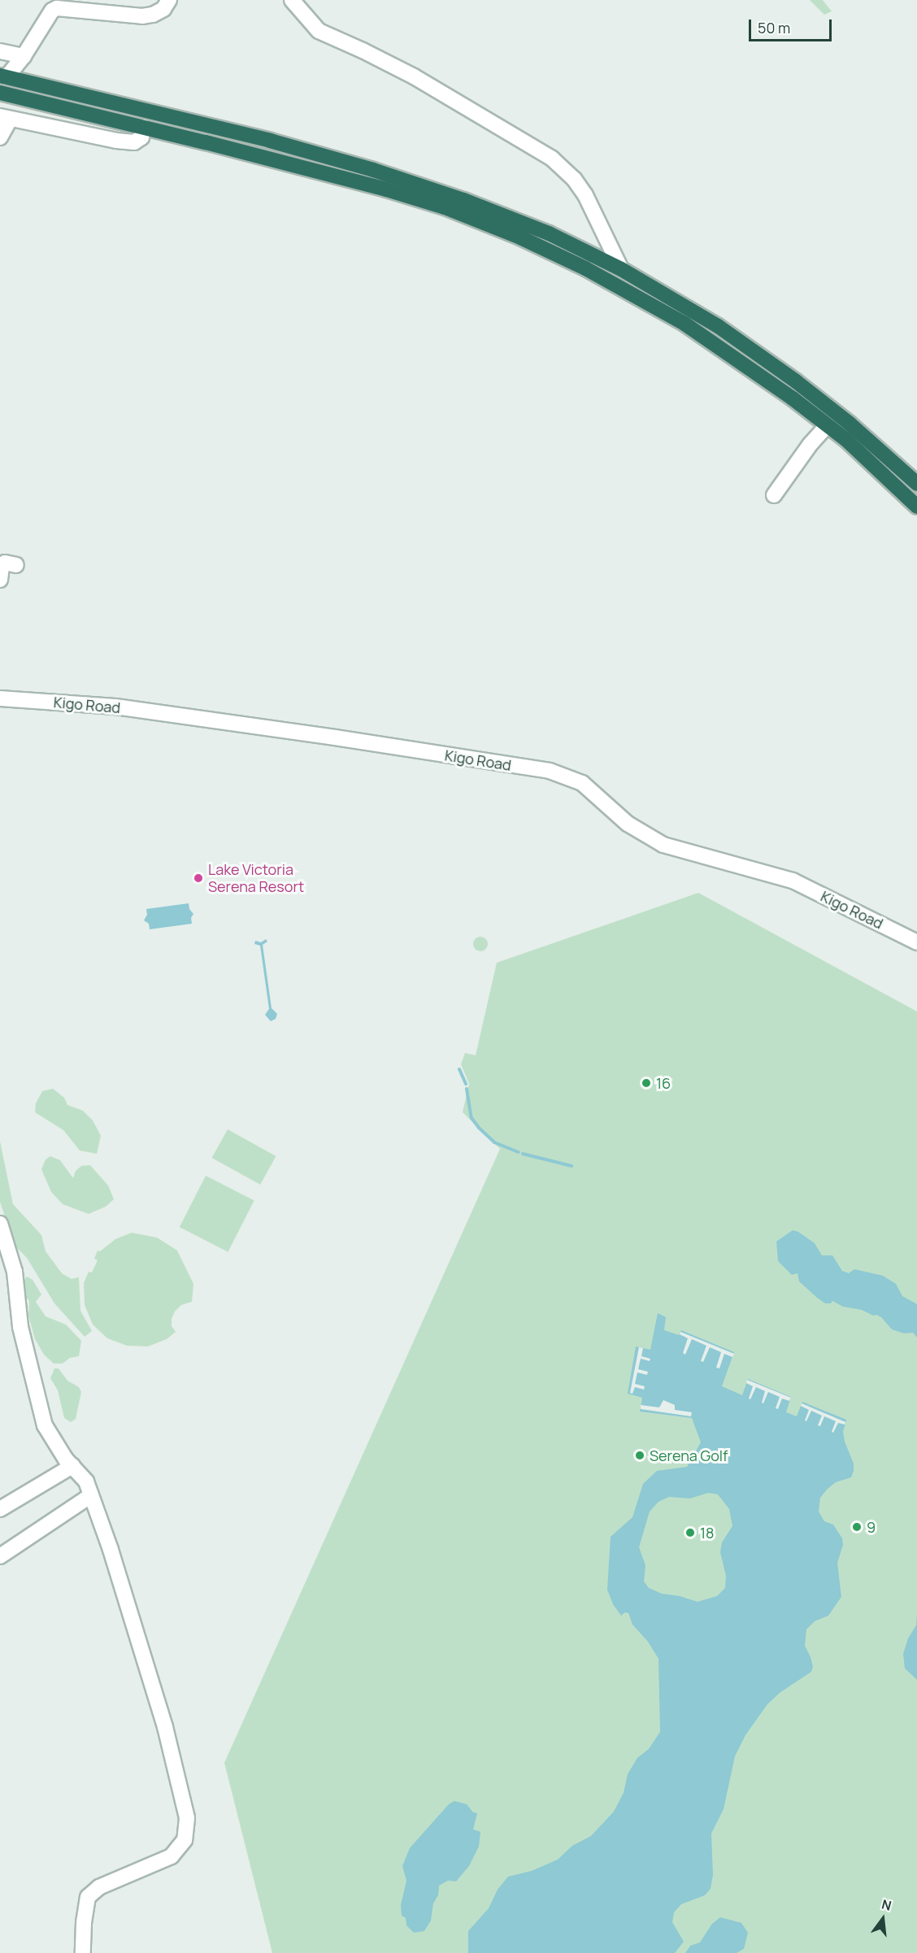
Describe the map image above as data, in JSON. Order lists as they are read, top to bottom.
{
  "streets": {
    "street": ["Kigo Road"]
  },
  "places": [
    "Lake Victoria Serena Resort",
    "16",
    "Serena Golf",
    "9",
    "18"
  ],
  "scale_bar": "50 m",
  "north": "top"
}
